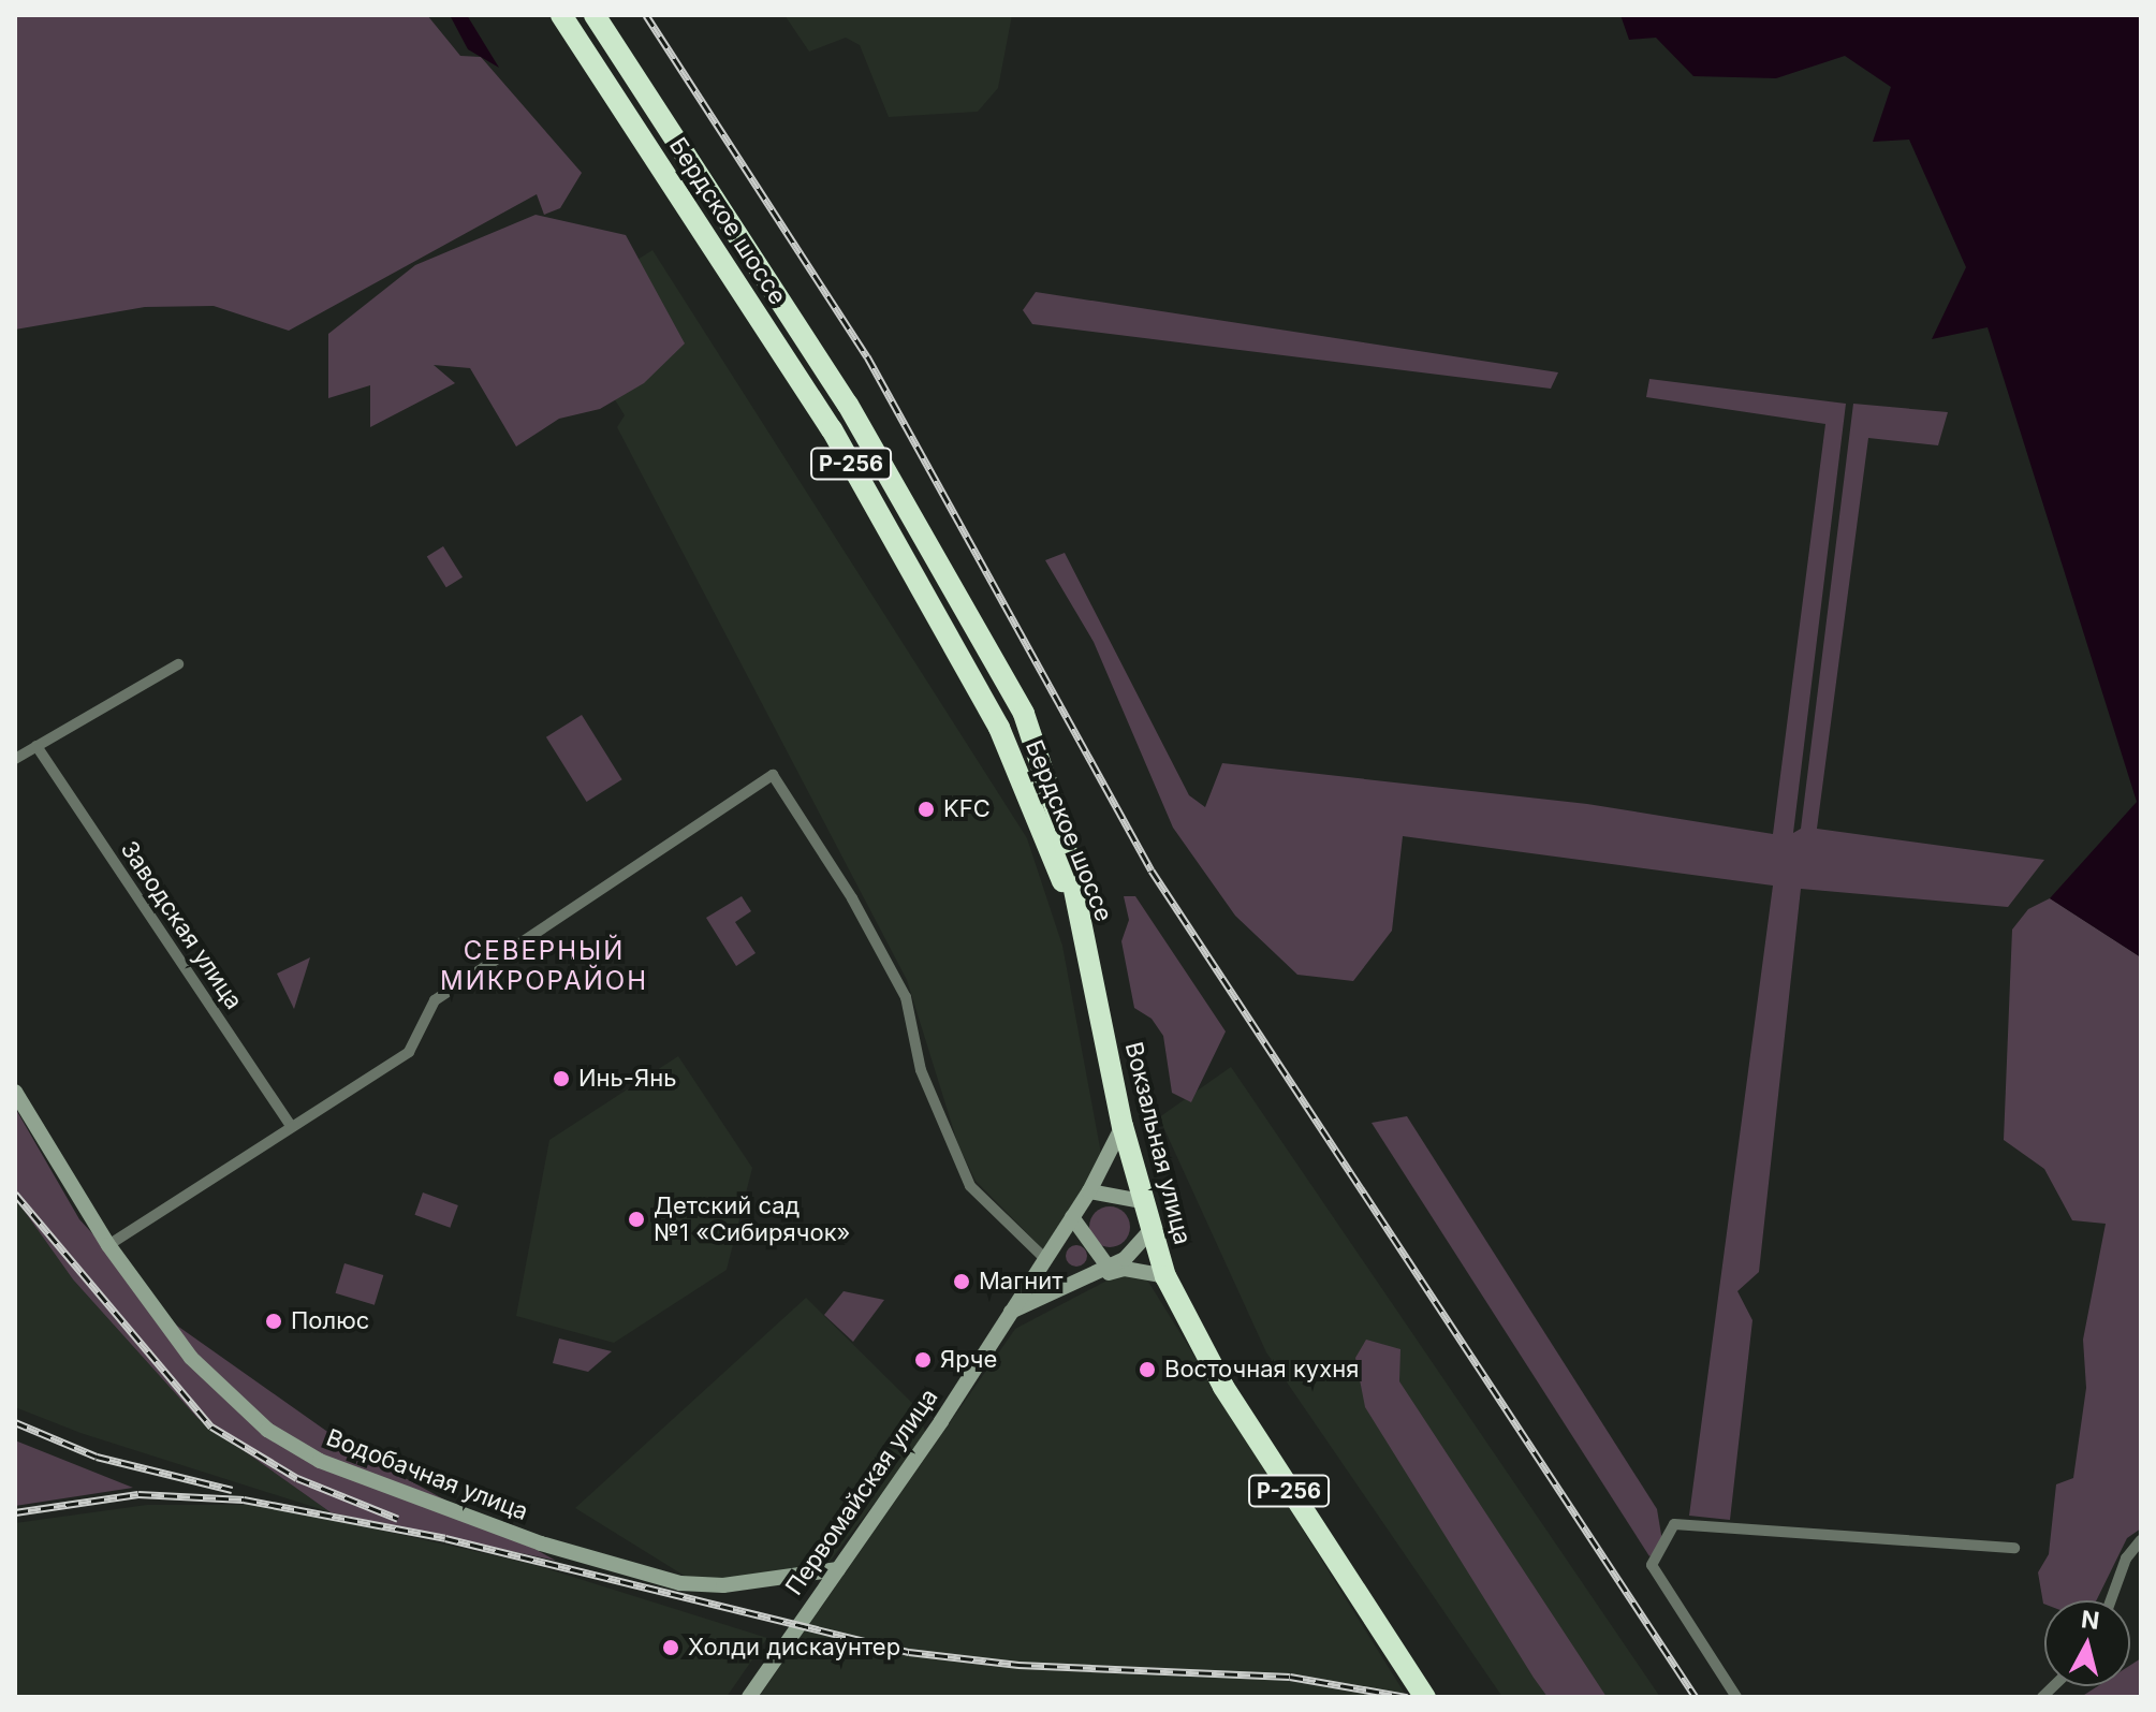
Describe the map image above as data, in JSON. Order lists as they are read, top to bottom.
{
  "streets": {
    "highway": ["Бердское шоссе", "Р-256", "Вокзальная улица"],
    "main road": ["Водобачная улица", "Первомайская улица"],
    "street": ["Заводская улица"]
  },
  "crossings": [
    ["Бердское шоссе", "Вокзальная улица"],
    ["Вокзальная улица", "Первомайская улица"],
    ["Водобачная улица", "Первомайская улица"]
  ],
  "districts": ["СЕВЕРНЫЙ МИКРОРАЙОН"],
  "places": [
    "KFC",
    "Инь-Янь",
    "Детский сад №1 «Сибирячок»",
    "Магнит",
    "Полюс",
    "Ярче",
    "Восточная кухня",
    "Холди дискаунтер"
  ],
  "north": "top"
}
